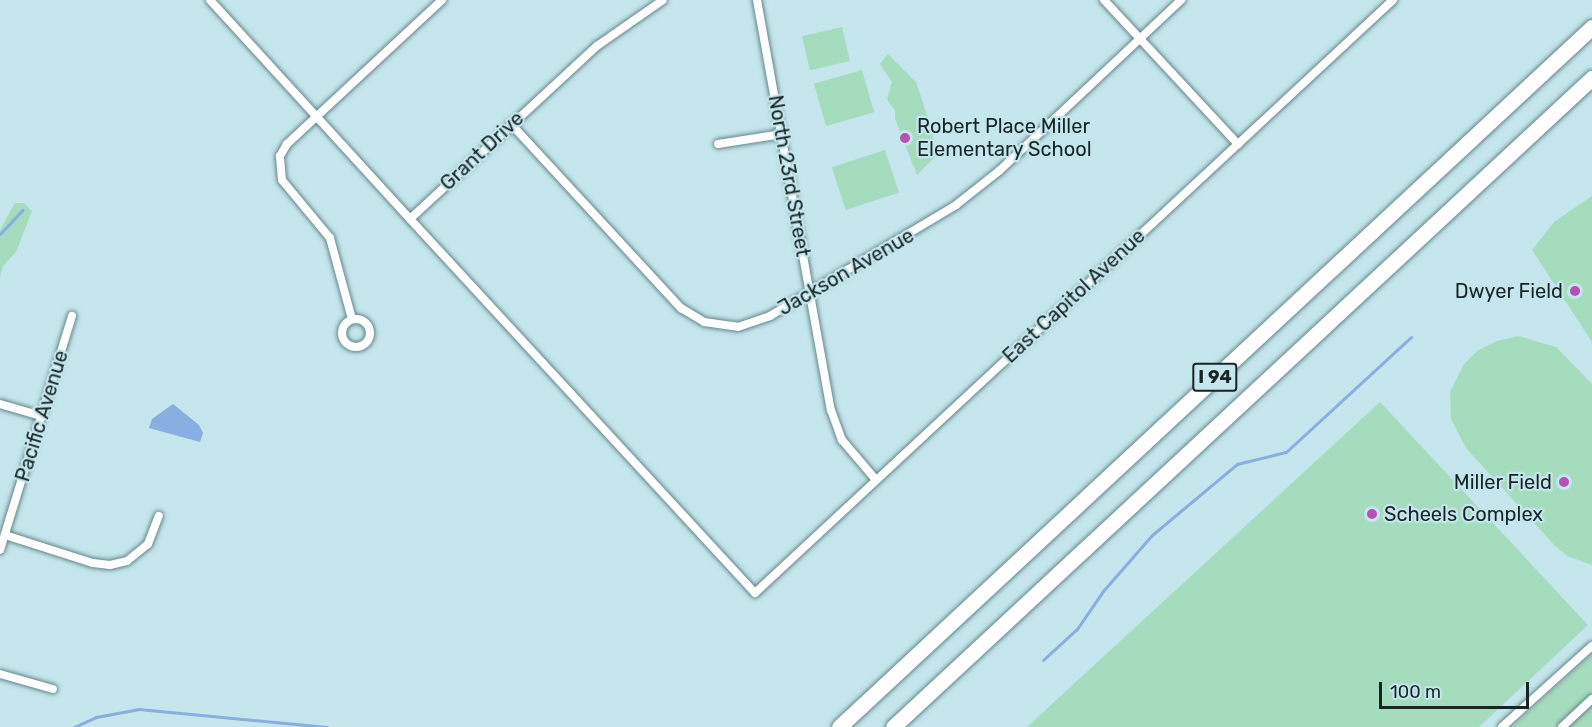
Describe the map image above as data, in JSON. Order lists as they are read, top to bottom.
{
  "streets": {
    "highway": ["I 94"],
    "street": [
      "Grant Drive",
      "North 23rd Street",
      "Jackson Avenue",
      "East Capitol Avenue",
      "Pacific Avenue"
    ]
  },
  "crossings": [
    ["Grant Drive", "Jackson Avenue"],
    ["Grant Drive", "East Capitol Avenue"],
    ["North 23rd Street", "Jackson Avenue"],
    ["North 23rd Street", "East Capitol Avenue"]
  ],
  "places": [
    "Robert Place Miller Elementary School",
    "Dwyer Field",
    "Miller Field",
    "Scheels Complex"
  ],
  "scale_bar": "100 m"
}
